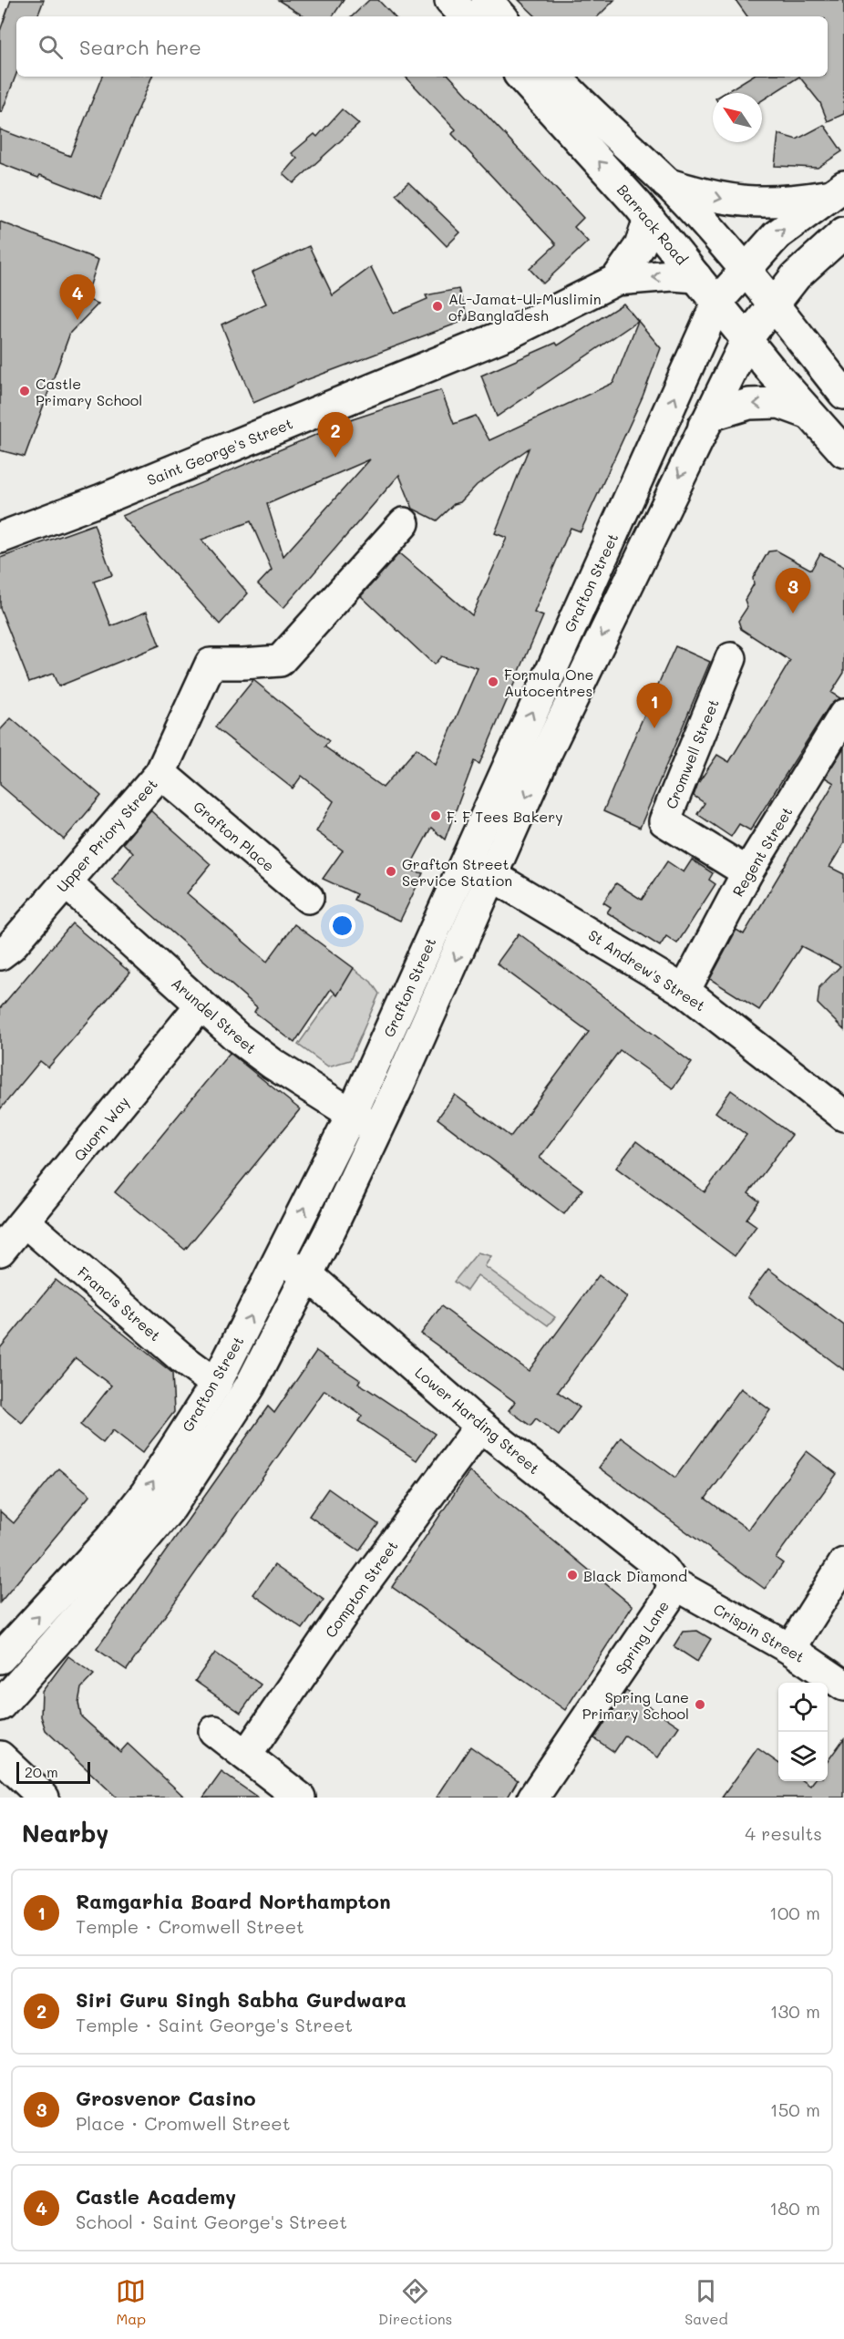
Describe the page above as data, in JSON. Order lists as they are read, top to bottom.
{
  "streets": {
    "main road": [
      "Barrack Road",
      "Saint George's Street",
      "Grafton Street",
      "Cromwell Street",
      "Upper Priory Street",
      "Grafton Place",
      "Regent Street",
      "St Andrew's Street",
      "Arundel Street",
      "Quorn Way",
      "Francis Street",
      "Lower Harding Street",
      "Compton Street",
      "Crispin Street",
      "Spring Lane"
    ]
  },
  "crossings": [
    ["Barrack Road", "Saint George's Street"],
    ["Barrack Road", "Grafton Street"],
    ["Grafton Street", "St Andrew's Street"],
    ["Grafton Street", "Arundel Street"],
    ["Grafton Street", "Francis Street"],
    ["Grafton Street", "Lower Harding Street"],
    ["Cromwell Street", "Regent Street"],
    ["Upper Priory Street", "Grafton Place"],
    ["Upper Priory Street", "Arundel Street"],
    ["Regent Street", "St Andrew's Street"],
    ["Arundel Street", "Quorn Way"],
    ["Quorn Way", "Francis Street"],
    ["Lower Harding Street", "Compton Street"],
    ["Lower Harding Street", "Crispin Street"],
    ["Lower Harding Street", "Spring Lane"],
    ["Crispin Street", "Spring Lane"]
  ],
  "places": [
    "AL-Jamat-Ul-Muslimin of Bangladesh",
    "Castle Primary School",
    "Formula One Autocentres",
    "F. F Tees Bakery",
    "Grafton Street Service Station",
    "Black Diamond",
    "Spring Lane Primary School"
  ],
  "scale_bar": "20 m",
  "north": "top left",
  "page": {
    "search": "Search here",
    "pins": [
      "4",
      "2",
      "3",
      "1"
    ],
    "scale": "20 m",
    "heading": ["Nearby", "4 results"],
    "list": [
      {
        "mark": "1",
        "name": "Ramgarhia Board Northampton",
        "note": "Temple · Cromwell Street",
        "value": "100 m"
      },
      {
        "mark": "2",
        "name": "Siri Guru Singh Sabha Gurdwara",
        "note": "Temple · Saint George's Street",
        "value": "130 m"
      },
      {
        "mark": "3",
        "name": "Grosvenor Casino",
        "note": "Place · Cromwell Street",
        "value": "150 m"
      },
      {
        "mark": "4",
        "name": "Castle Academy",
        "note": "School · Saint George's Street",
        "value": "180 m"
      }
    ],
    "nav": ["Map", "Directions", "Saved"]
  }
}
